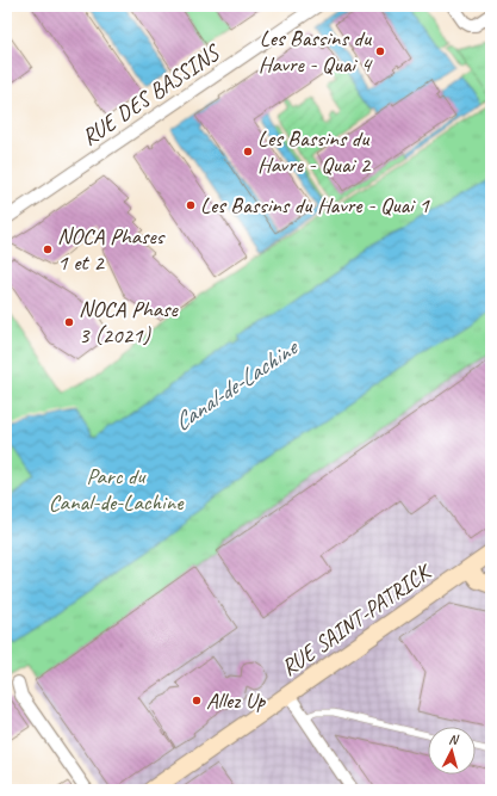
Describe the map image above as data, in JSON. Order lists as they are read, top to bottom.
{
  "streets": {
    "main road": ["RUE SAINT-PATRICK"],
    "street": ["RUE DES BASSINS"]
  },
  "water": ["Canal-de-Lachine"],
  "parks": ["Parc du Canal-de-Lachine"],
  "places": [
    "Les Bassins du Havre - Quai 4",
    "Les Bassins du Havre - Quai 2",
    "Les Bassins du Havre - Quai 1",
    "NOCA Phases 1 et 2",
    "NOCA Phase 3 (2021)",
    "Allez Up"
  ],
  "north": "top"
}
